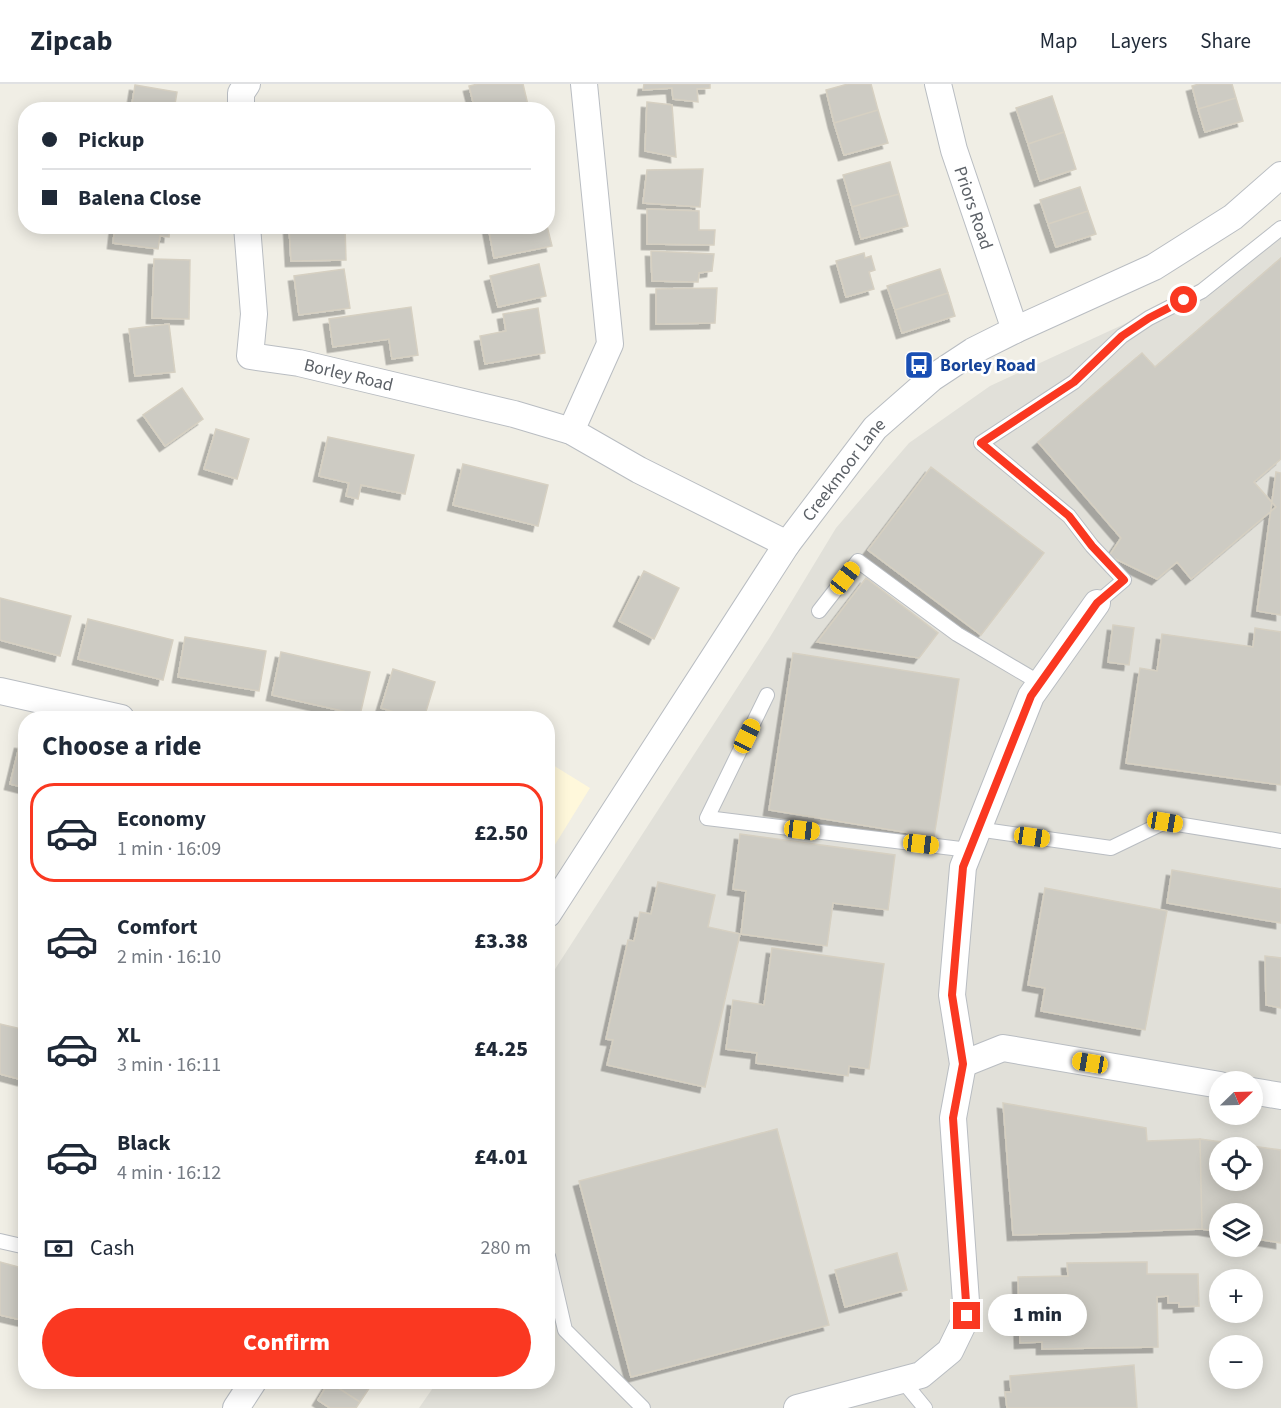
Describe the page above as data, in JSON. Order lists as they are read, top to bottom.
{
  "streets": {
    "street": ["Priors Road", "Borley Road", "Creekmoor Lane"]
  },
  "crossings": [
    ["Priors Road", "Creekmoor Lane"],
    ["Borley Road", "Creekmoor Lane"]
  ],
  "places": {
    "bus stop": ["Borley Road"]
  },
  "north": "top right",
  "page": {
    "header": "Zipcab",
    "nav": ["Map", "Layers", "Share"],
    "banner": ["Pickup", "Balena Close"],
    "heading": "Choose a ride",
    "list": [
      {
        "name": "Economy",
        "note": "1 min · 16:09",
        "value": "£2.50"
      },
      {
        "name": "Comfort",
        "note": "2 min · 16:10",
        "value": "£3.38"
      },
      {
        "name": "XL",
        "note": "3 min · 16:11",
        "value": "£4.25"
      },
      {
        "name": "Black",
        "note": "4 min · 16:12",
        "value": "£4.01"
      }
    ],
    "map_buttons": ["+", "−"],
    "pay": ["Cash", "280 m"],
    "bubble": "1 min",
    "buttons": "Confirm"
  }
}
